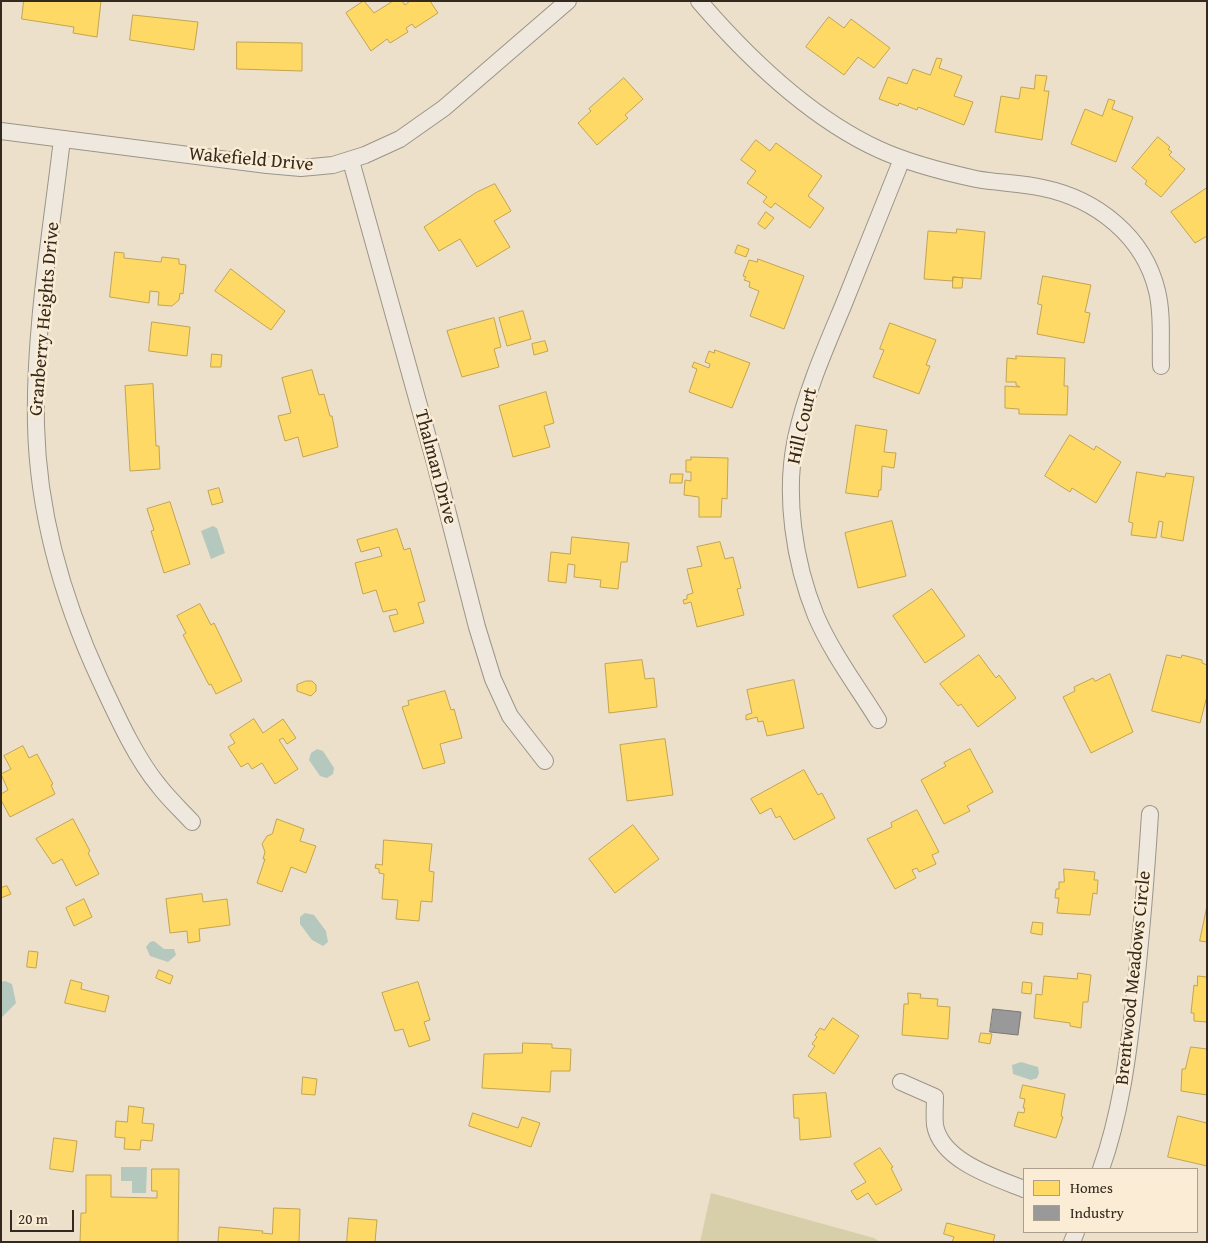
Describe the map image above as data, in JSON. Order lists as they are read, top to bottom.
{
  "streets": {
    "street": [
      "Wakefield Drive",
      "Granberry Heights Drive",
      "Hill Court",
      "Thalman Drive",
      "Brentwood Meadows Circle"
    ]
  },
  "crossings": [
    ["Wakefield Drive", "Granberry Heights Drive"],
    ["Wakefield Drive", "Thalman Drive"]
  ],
  "legend": ["Homes", "Industry"],
  "scale_bar": "20 m"
}
